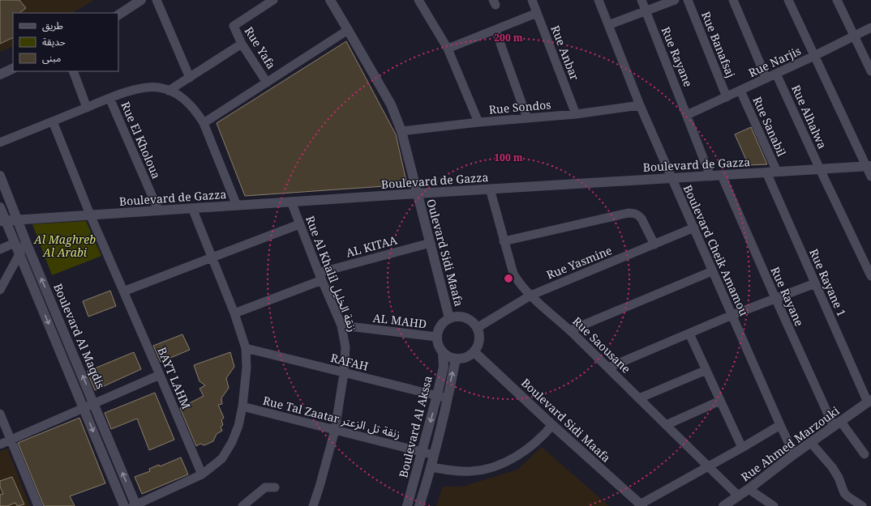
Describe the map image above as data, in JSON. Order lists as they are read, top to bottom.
{
  "streets": {
    "street": [
      "Rue Banafsaj",
      "Rue Yafa",
      "Rue Anbar",
      "Rue Rayane",
      "Rue Narjis",
      "Rue Sondos",
      "Rue Alhalwa",
      "Rue Sanabil",
      "Rue El Kholoua",
      "Boulevard de Gazza",
      "AL KITAA",
      "Boulevard Cheik Amamou",
      "Oulevard Sidi Maafa",
      "Rue Yasmine",
      "Rue Al Khalil زنقة الخليل",
      "Rue Rayane 1",
      "AL MAHD",
      "Boulevard Al Maqdis",
      "Rue Saousane",
      "RAFAH",
      "BAYT LAHM",
      "Rue Tal Zaatar زنقة تل الزعتر",
      "Boulevard Sidi Maafa",
      "Boulevard Al Akssa",
      "Rue Ahmed Marzouki"
    ]
  },
  "crossings": [
    ["Rue Banafsaj", "Rue Narjis"],
    ["Rue Anbar", "Rue Sondos"],
    ["Rue Rayane", "Rue Narjis"],
    ["Rue Rayane", "Boulevard de Gazza"],
    ["Rue Rayane", "Rue Ahmed Marzouki"],
    ["Rue Narjis", "Rue Alhalwa"],
    ["Rue Narjis", "Rue Sanabil"],
    ["Rue Sondos", "Boulevard Cheik Amamou"],
    ["Rue Sondos", "Oulevard Sidi Maafa"],
    ["Rue Alhalwa", "Boulevard de Gazza"],
    ["Rue Sanabil", "Boulevard de Gazza"],
    ["Rue El Kholoua", "Boulevard de Gazza"],
    ["Boulevard de Gazza", "Boulevard Cheik Amamou"],
    ["Boulevard de Gazza", "Oulevard Sidi Maafa"],
    ["Boulevard de Gazza", "Rue Al Khalil زنقة الخليل"],
    ["Boulevard de Gazza", "Rue Rayane 1"],
    ["Boulevard de Gazza", "Boulevard Al Maqdis"],
    ["Boulevard de Gazza", "Rue Saousane"],
    ["Boulevard de Gazza", "BAYT LAHM"],
    ["AL KITAA", "Oulevard Sidi Maafa"],
    ["AL KITAA", "Rue Al Khalil زنقة الخليل"],
    ["Boulevard Cheik Amamou", "Rue Yasmine"],
    ["Boulevard Cheik Amamou", "Rue Ahmed Marzouki"],
    ["Oulevard Sidi Maafa", "Rue Yasmine"],
    ["Oulevard Sidi Maafa", "AL MAHD"],
    ["Oulevard Sidi Maafa", "Boulevard Sidi Maafa"],
    ["Oulevard Sidi Maafa", "Boulevard Al Akssa"],
    ["Rue Yasmine", "AL MAHD"],
    ["Rue Yasmine", "Rue Saousane"],
    ["Rue Yasmine", "Boulevard Sidi Maafa"],
    ["Rue Yasmine", "Boulevard Al Akssa"],
    ["Rue Al Khalil زنقة الخليل", "AL MAHD"],
    ["Rue Al Khalil زنقة الخليل", "RAFAH"],
    ["Rue Al Khalil زنقة الخليل", "Rue Tal Zaatar زنقة تل الزعتر"],
    ["Rue Rayane 1", "Rue Ahmed Marzouki"],
    ["AL MAHD", "Boulevard Sidi Maafa"],
    ["AL MAHD", "Boulevard Al Akssa"],
    ["Rue Saousane", "Rue Ahmed Marzouki"],
    ["RAFAH", "Boulevard Al Akssa"],
    ["Rue Tal Zaatar زنقة تل الزعتر", "Boulevard Al Akssa"],
    ["Boulevard Sidi Maafa", "Boulevard Al Akssa"]
  ],
  "parks": ["Al Maghreb Al Arabi"],
  "legend": ["طريق", "حديقة", "مبنى"],
  "rings": ["200 m", "100 m"]
}
